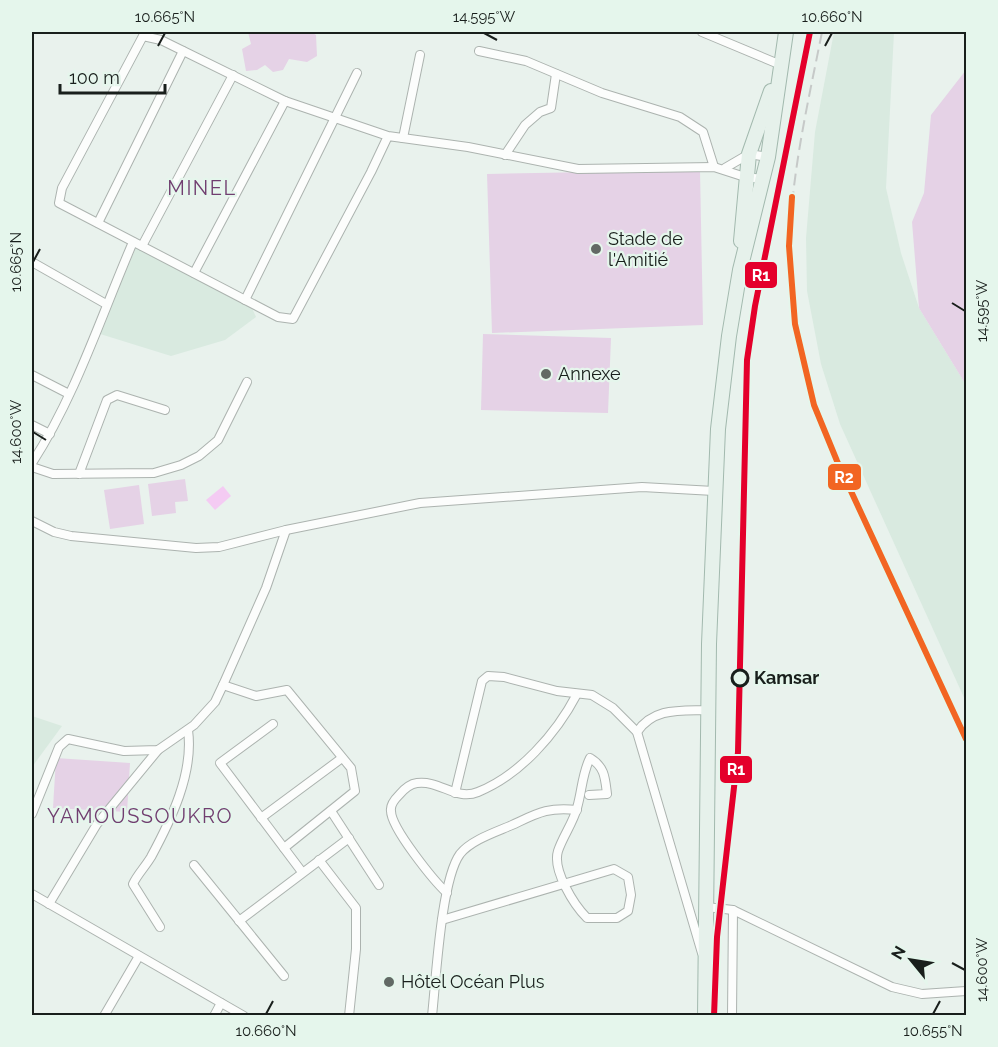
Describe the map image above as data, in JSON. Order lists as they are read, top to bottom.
{
  "districts": ["MINEL", "YAMOUSSOUKRO"],
  "places": [
    "Stade de l'Amitié",
    "Annexe",
    "Kamsar",
    "Hôtel Océan Plus"
  ],
  "lines": ["transit line R1", "transit line R2"],
  "scale_bar": "100 m",
  "north": "top left",
  "coordinates": [
    "10.665°N",
    "14.595°W",
    "10.660°N",
    "14.600°W",
    "10.655°N"
  ]
}
